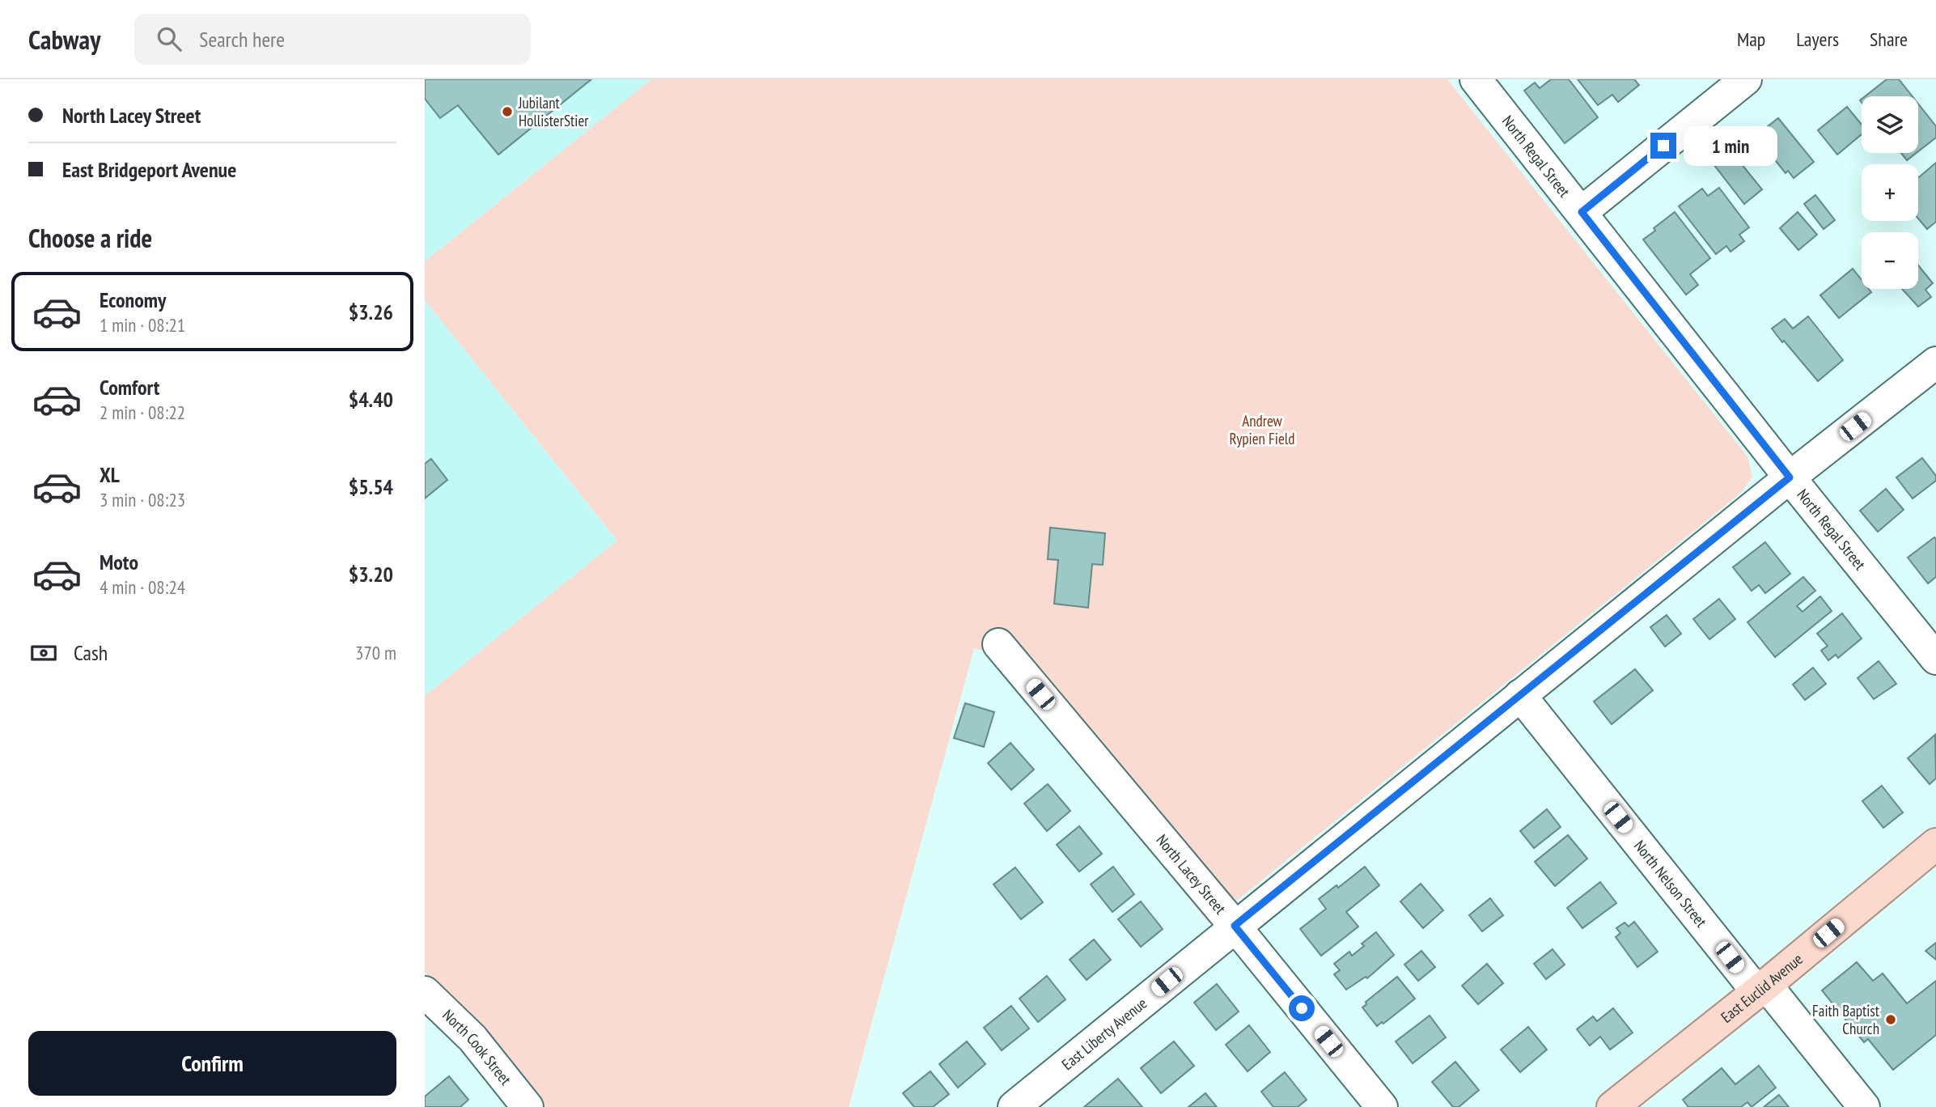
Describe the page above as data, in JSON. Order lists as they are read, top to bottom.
{
  "streets": {
    "main road": ["East Euclid Avenue"],
    "street": [
      "North Regal Street",
      "North Lacey Street",
      "North Nelson Street",
      "East Liberty Avenue",
      "North Cook Street"
    ]
  },
  "crossings": [
    ["North Regal Street", "East Liberty Avenue"],
    ["North Lacey Street", "East Liberty Avenue"],
    ["North Nelson Street", "East Euclid Avenue"],
    ["North Nelson Street", "East Liberty Avenue"]
  ],
  "parks": ["Andrew Rypien Field"],
  "places": ["Jubilant HollisterStier", "Faith Baptist Church"],
  "page": {
    "header": "Cabway",
    "search": "Search here",
    "nav": ["Map", "Layers", "Share"],
    "banner": ["North Lacey Street", "East Bridgeport Avenue"],
    "map_buttons": ["+", "−"],
    "bubble": "1 min",
    "heading": "Choose a ride",
    "list": [
      {
        "name": "Economy",
        "note": "1 min · 08:21",
        "value": "$3.26"
      },
      {
        "name": "Comfort",
        "note": "2 min · 08:22",
        "value": "$4.40"
      },
      {
        "name": "XL",
        "note": "3 min · 08:23",
        "value": "$5.54"
      },
      {
        "name": "Moto",
        "note": "4 min · 08:24",
        "value": "$3.20"
      }
    ],
    "pay": ["Cash", "370 m"],
    "buttons": "Confirm"
  }
}
